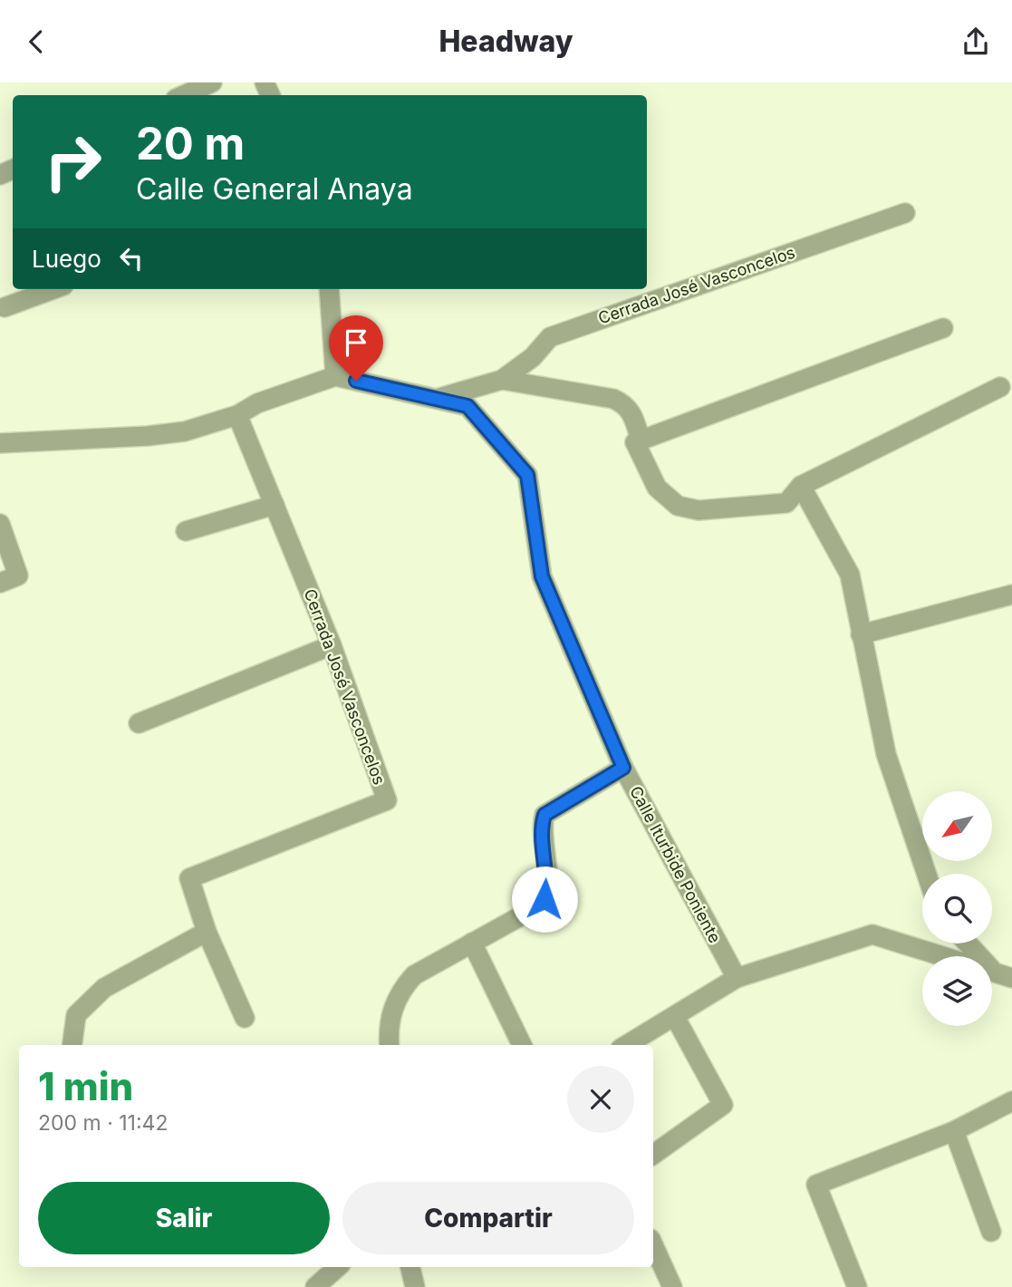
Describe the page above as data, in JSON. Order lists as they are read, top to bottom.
{
  "streets": {
    "street": ["Cerrada José Vasconcelos", "Calle Iturbide Poniente"]
  },
  "north": "bottom left",
  "page": {
    "header": "Headway",
    "turn": ["20 m", "Calle General Anaya"],
    "then": "Luego",
    "heading": ["1 min", "200 m · 11:42"],
    "buttons": ["Salir", "Compartir"]
  }
}
